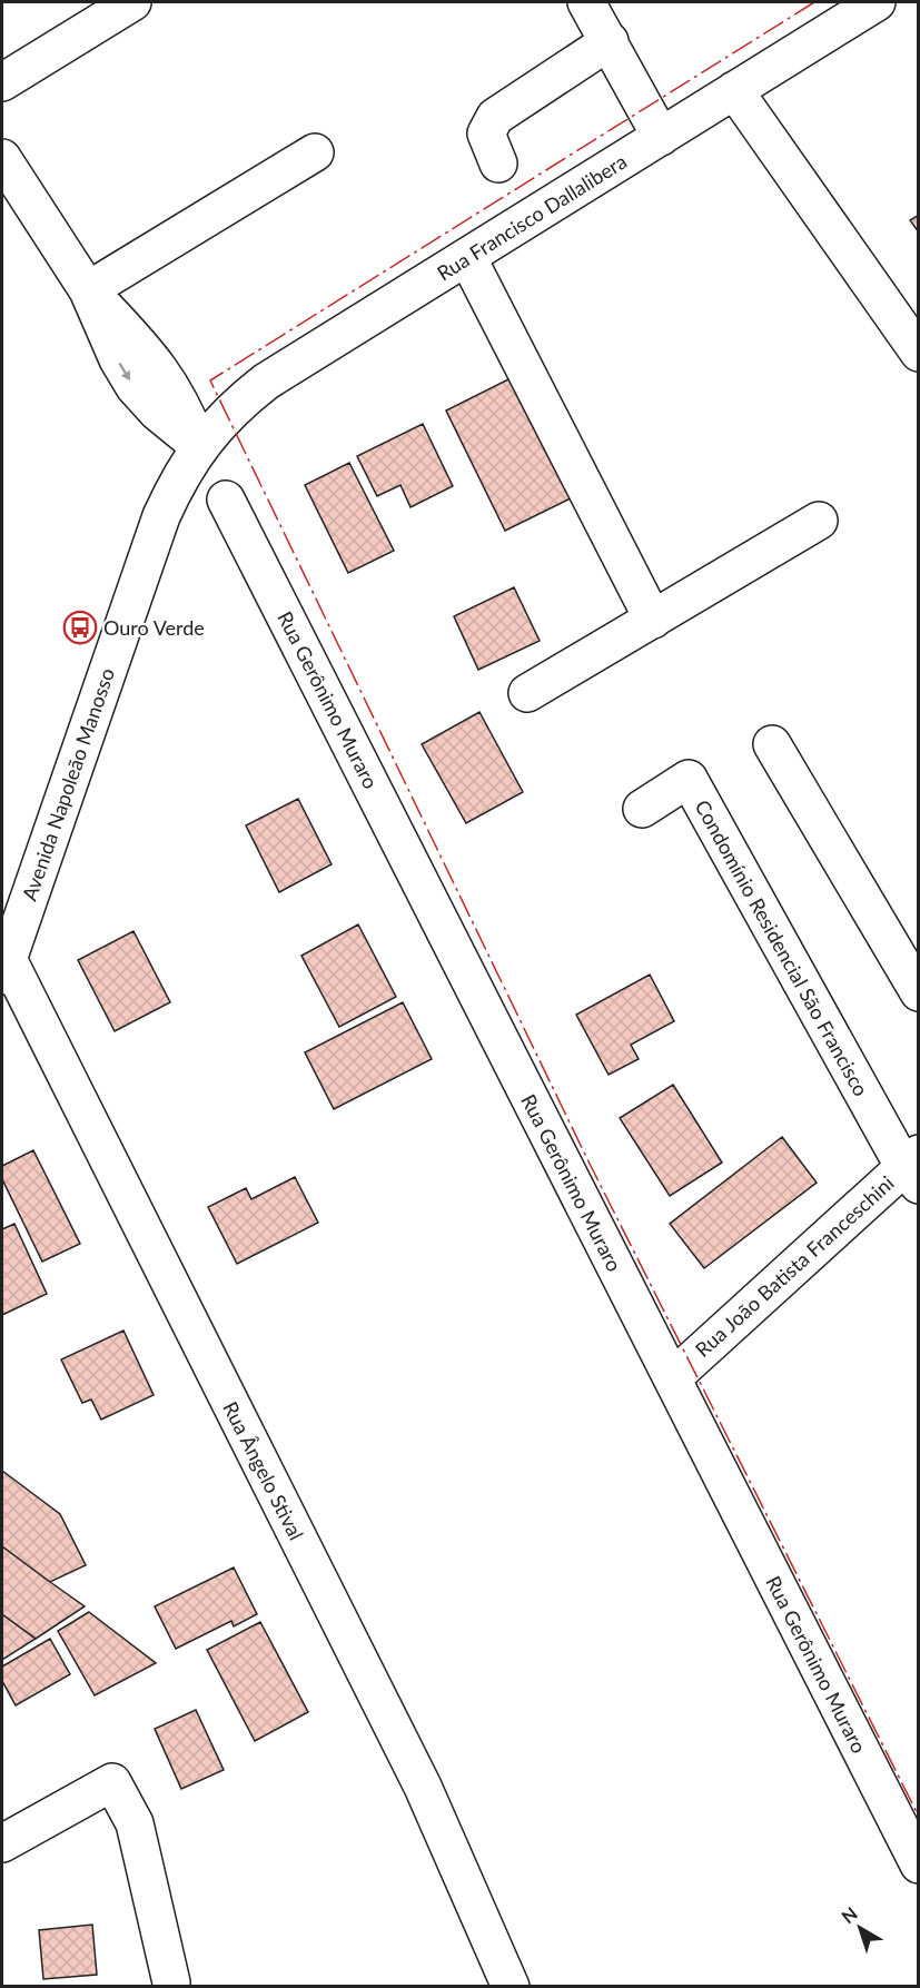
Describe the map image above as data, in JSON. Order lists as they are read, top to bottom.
{
  "streets": {
    "street": [
      "Rua Francisco Dallalibera",
      "Rua Gerônimo Muraro",
      "Avenida Napoleão Manosso",
      "Condomínio Residencial São Francisco",
      "Rua João Batista Franceschini",
      "Rua Ângelo Stival"
    ]
  },
  "crossings": [
    ["Rua Francisco Dallalibera", "Avenida Napoleão Manosso"],
    ["Rua Gerônimo Muraro", "Rua João Batista Franceschini"],
    ["Avenida Napoleão Manosso", "Rua Ângelo Stival"],
    ["Condomínio Residencial São Francisco", "Rua João Batista Franceschini"]
  ],
  "places": {
    "bus stop": ["Ouro Verde"]
  },
  "north": "top left"
}
